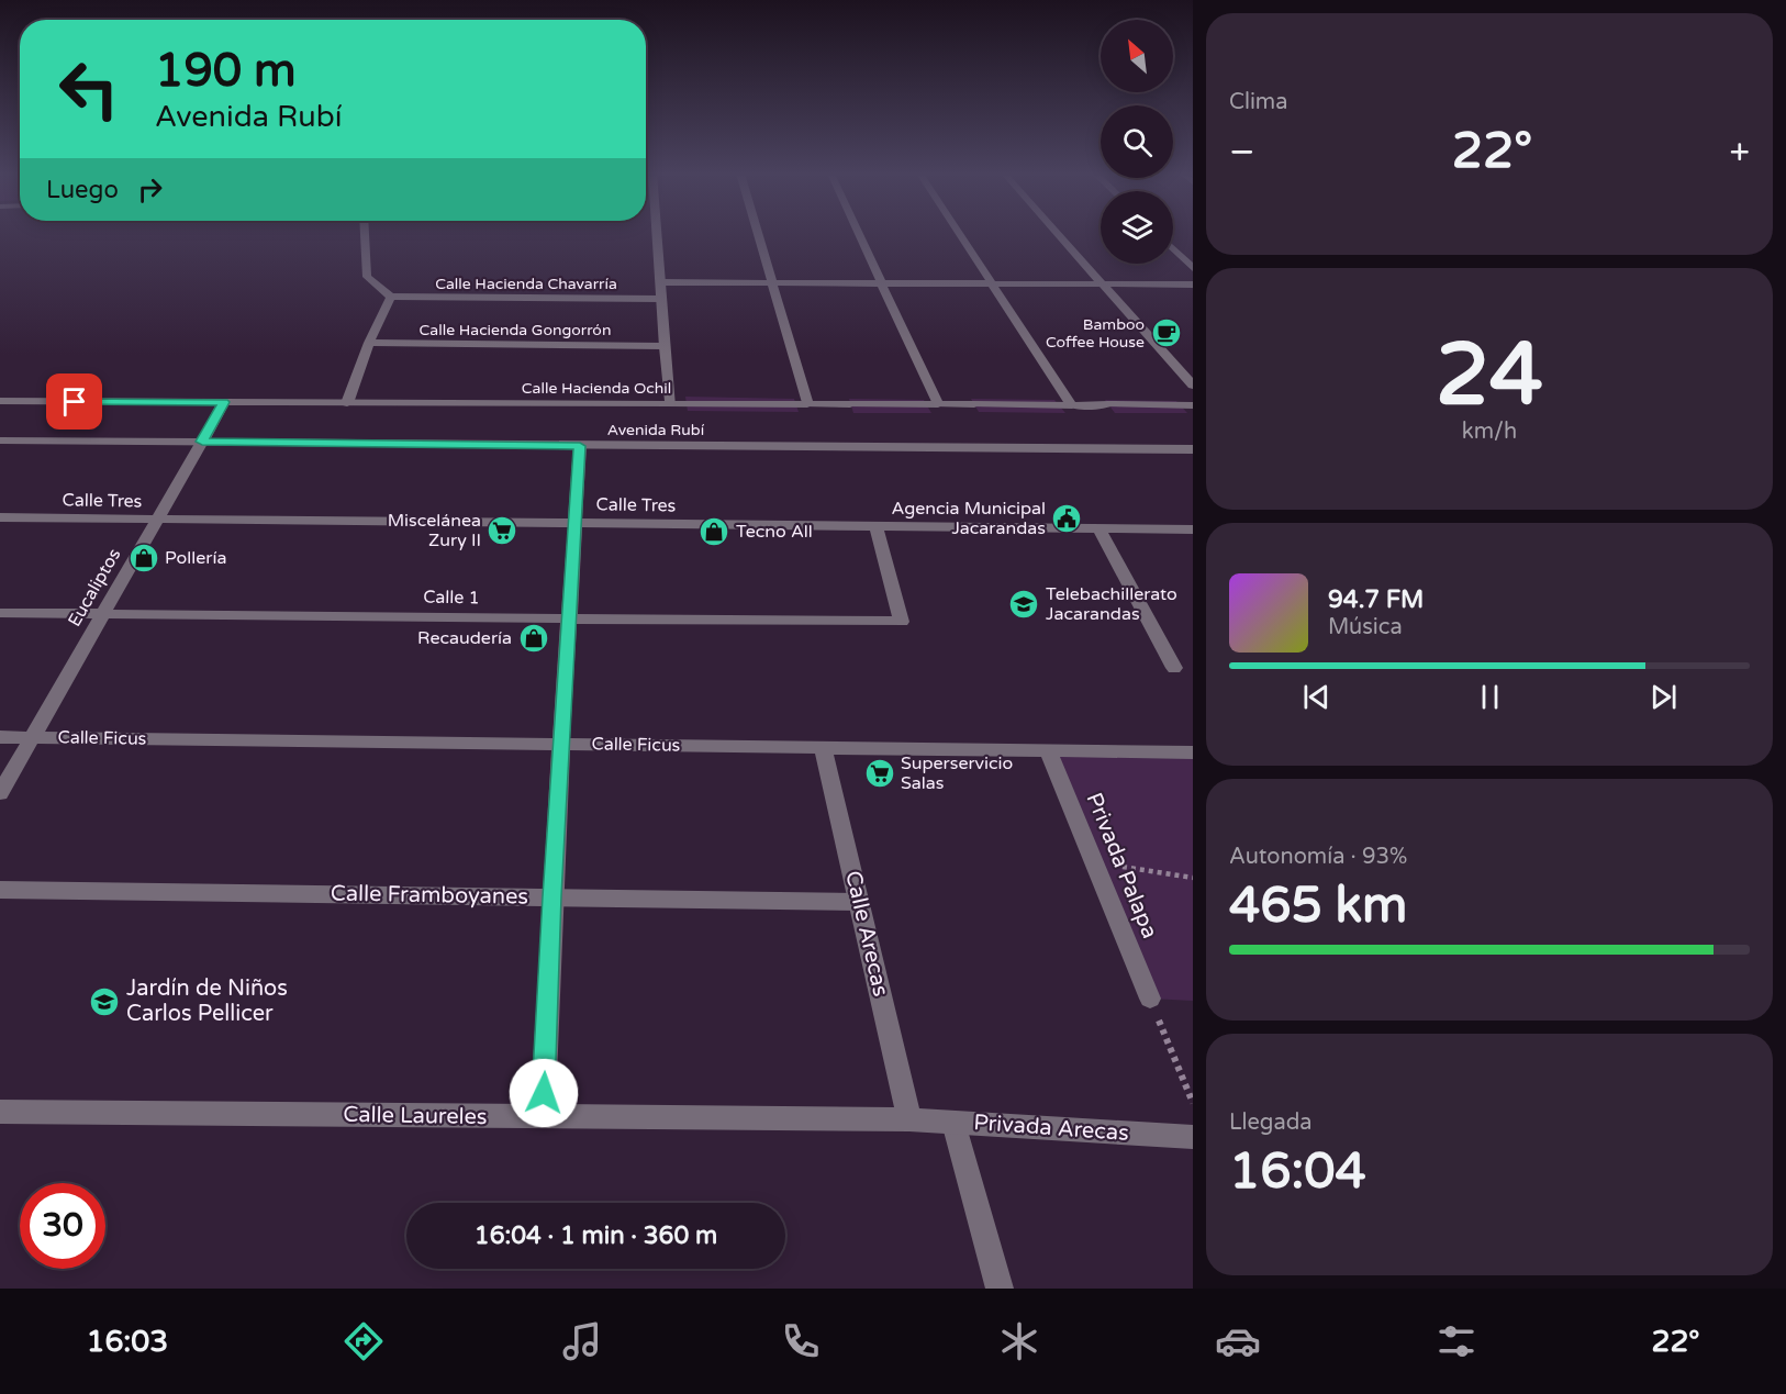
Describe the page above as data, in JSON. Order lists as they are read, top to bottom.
{
  "streets": {
    "street": [
      "Calle Hacienda Chavarría",
      "Calle Hacienda Gongorrón",
      "Calle Hacienda Ochil",
      "Avenida Rubí",
      "Calle Tres",
      "Eucaliptos",
      "Calle 1",
      "Calle Ficus",
      "Privada Palapa",
      "Calle Framboyanes",
      "Calle Arecas",
      "Calle Laureles",
      "Privada Arecas"
    ]
  },
  "crossings": [
    ["Calle Hacienda Ochil", "Eucaliptos"],
    ["Avenida Rubí", "Eucaliptos"],
    ["Calle Tres", "Eucaliptos"],
    ["Calle Tres", "Calle 1"],
    ["Eucaliptos", "Calle 1"],
    ["Eucaliptos", "Calle Ficus"],
    ["Calle Ficus", "Privada Palapa"],
    ["Calle Ficus", "Calle Arecas"],
    ["Calle Framboyanes", "Calle Arecas"],
    ["Calle Arecas", "Calle Laureles"],
    ["Calle Arecas", "Privada Arecas"],
    ["Calle Laureles", "Privada Arecas"]
  ],
  "places": {
    "cafe": ["Bamboo Coffee House"],
    "public building": ["Agencia Municipal Jacarandas"],
    "supermarket": ["Miscelánea Zury II", "Superservicio Salas"],
    "shop": ["Tecno All", "Pollería", "Recaudería"],
    "school or university": ["Telebachillerato Jacarandas", "Jardín de Niños Carlos Pellicer"]
  },
  "north": "top left",
  "page": {
    "tile": [
      "Clima",
      ["24", "km/h"],
      ["Autonomía · 93%", "465 km"],
      ["Llegada", "16:04"]
    ],
    "turn": ["190 m", "Avenida Rubí"],
    "heat": ["−", "22°", "+"],
    "then": "Luego",
    "song": ["94.7 FM", "Música"],
    "limit": "30",
    "trip": "16:04 · 1 min · 360 m",
    "tabs": ["16:03", "22°"]
  }
}
